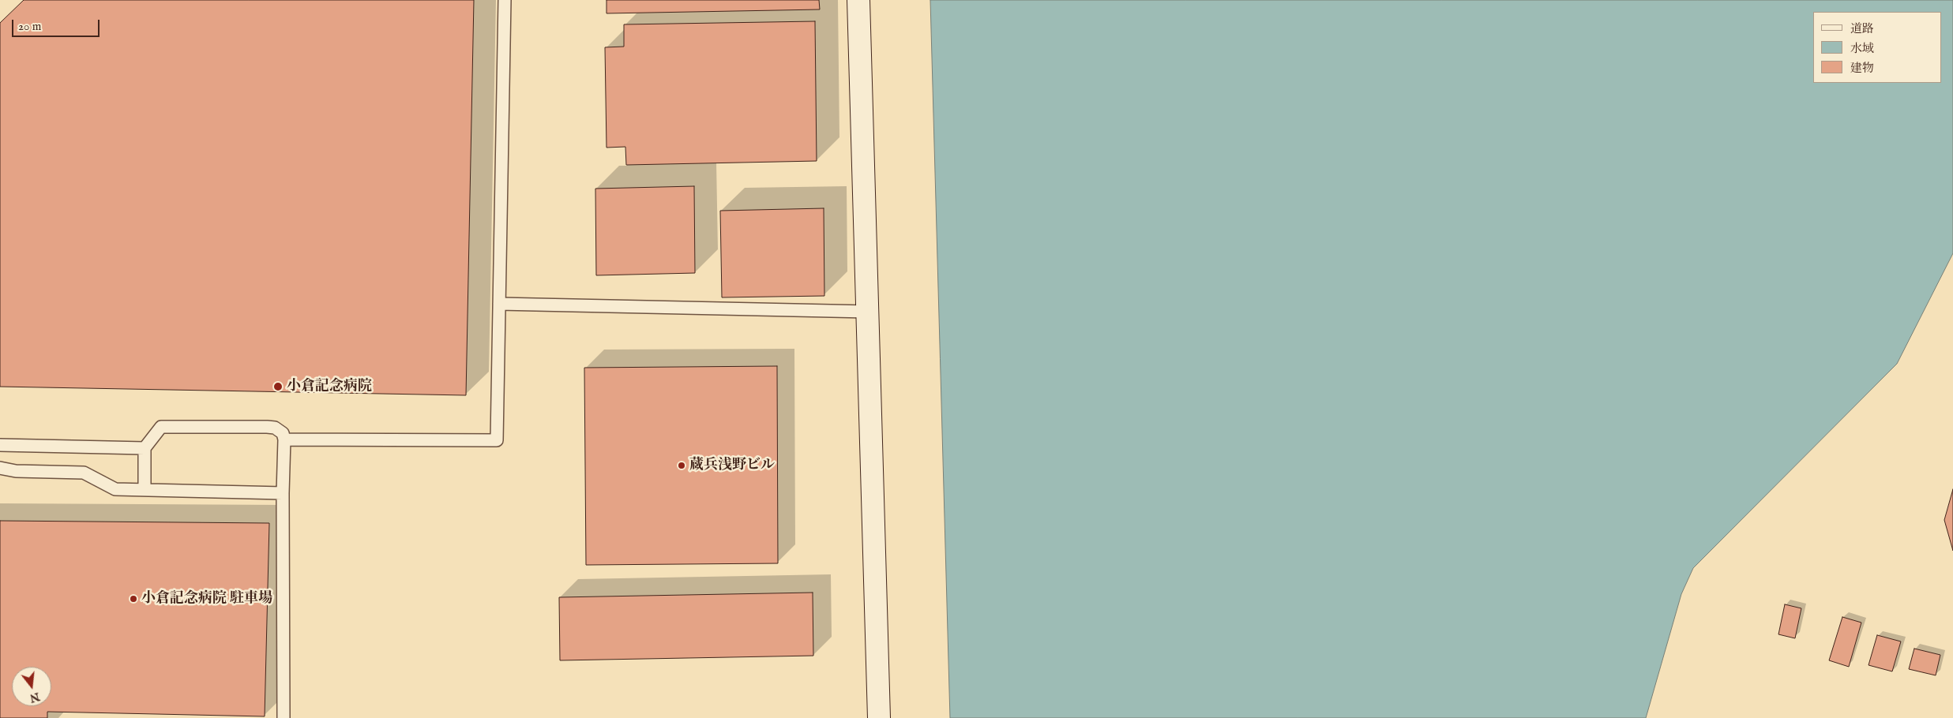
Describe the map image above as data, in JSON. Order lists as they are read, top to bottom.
{
  "places": ["小倉記念病院", "蔵兵浅野ビル", "小倉記念病院 駐車場"],
  "legend": ["道路", "水域", "建物"],
  "scale_bar": "20 m",
  "north": "bottom"
}
